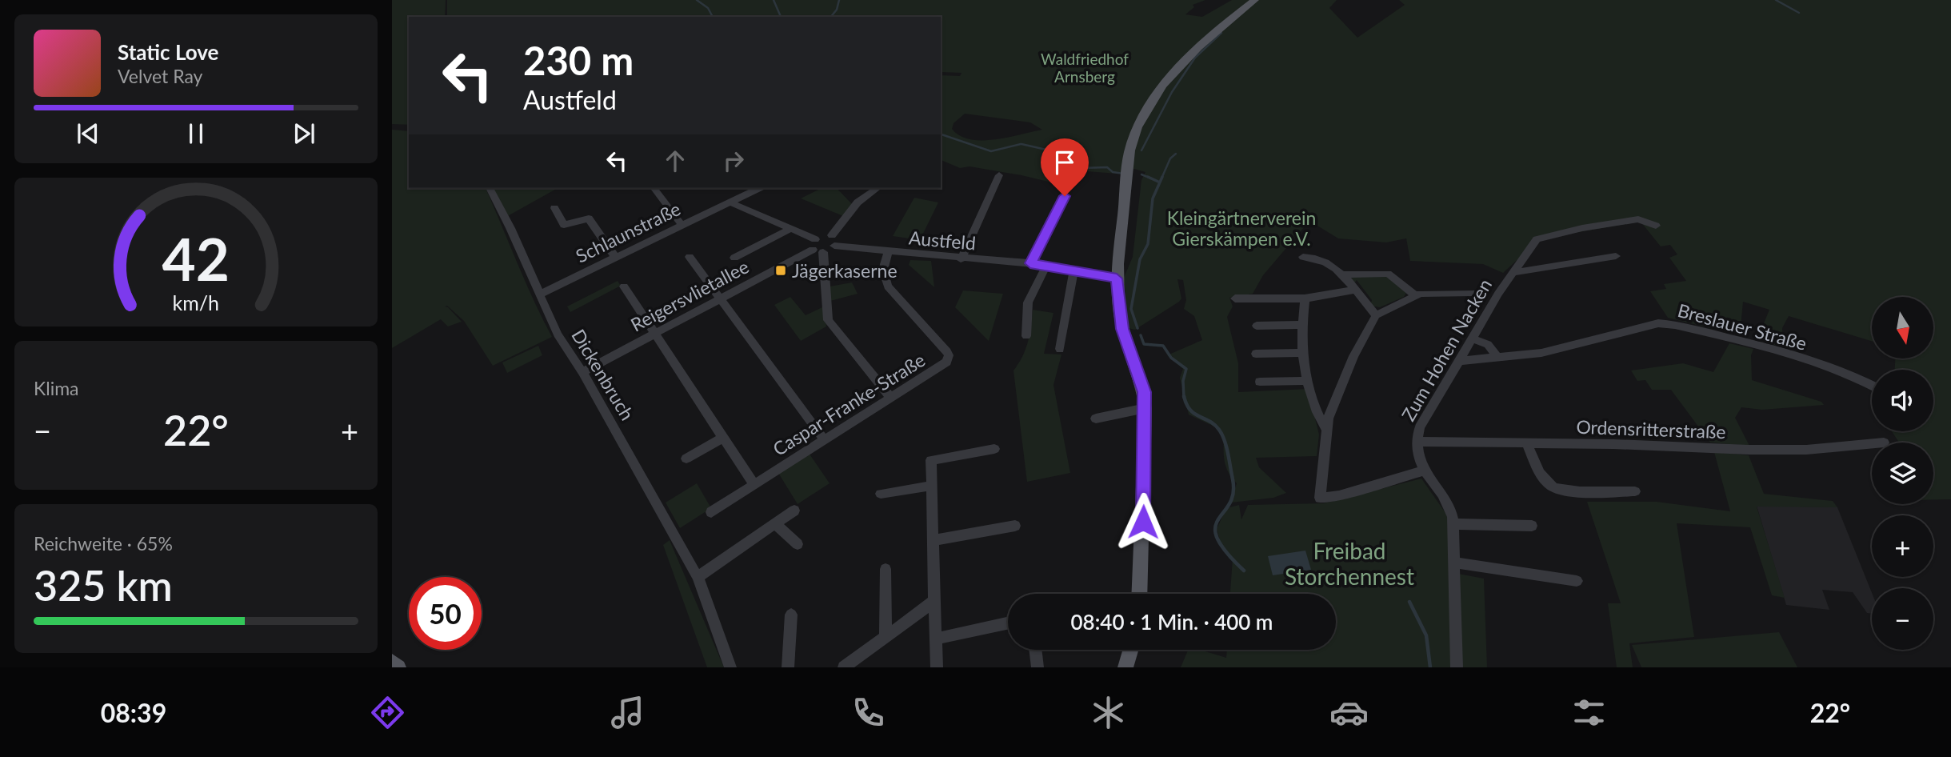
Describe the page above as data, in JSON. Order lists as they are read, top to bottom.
{
  "streets": {
    "street": [
      "Schlaunstraße",
      "Austfeld",
      "Reigersvlietallee",
      "Breslauer Straße",
      "Zum Hohen Nacken",
      "Dickenbruch",
      "Caspar-Franke-Straße",
      "Ordensritterstraße"
    ]
  },
  "crossings": [
    ["Schlaunstraße", "Dickenbruch"],
    ["Austfeld", "Reigersvlietallee"],
    ["Austfeld", "Caspar-Franke-Straße"],
    ["Reigersvlietallee", "Dickenbruch"],
    ["Breslauer Straße", "Zum Hohen Nacken"],
    ["Zum Hohen Nacken", "Ordensritterstraße"]
  ],
  "parks": ["Waldfriedhof Arnsberg", "Kleingärtnerverein Gierskämpen e.V.", "Freibad Storchennest"],
  "places": {
    "transit": ["Jägerkaserne"]
  },
  "north": "bottom",
  "page": {
    "turn": ["230 m", "Austfeld"],
    "song": ["Static Love", "Velvet Ray"],
    "map_buttons": ["+", "−"],
    "tile": [
      "Klima",
      ["Reichweite · 65%", "325 km"]
    ],
    "heat": ["−", "22°", "+"],
    "limit": "50",
    "trip": "08:40 · 1 Min. · 400 m",
    "tabs": ["08:39", "22°"],
    "gauge": ["42", "km/h"]
  }
}
